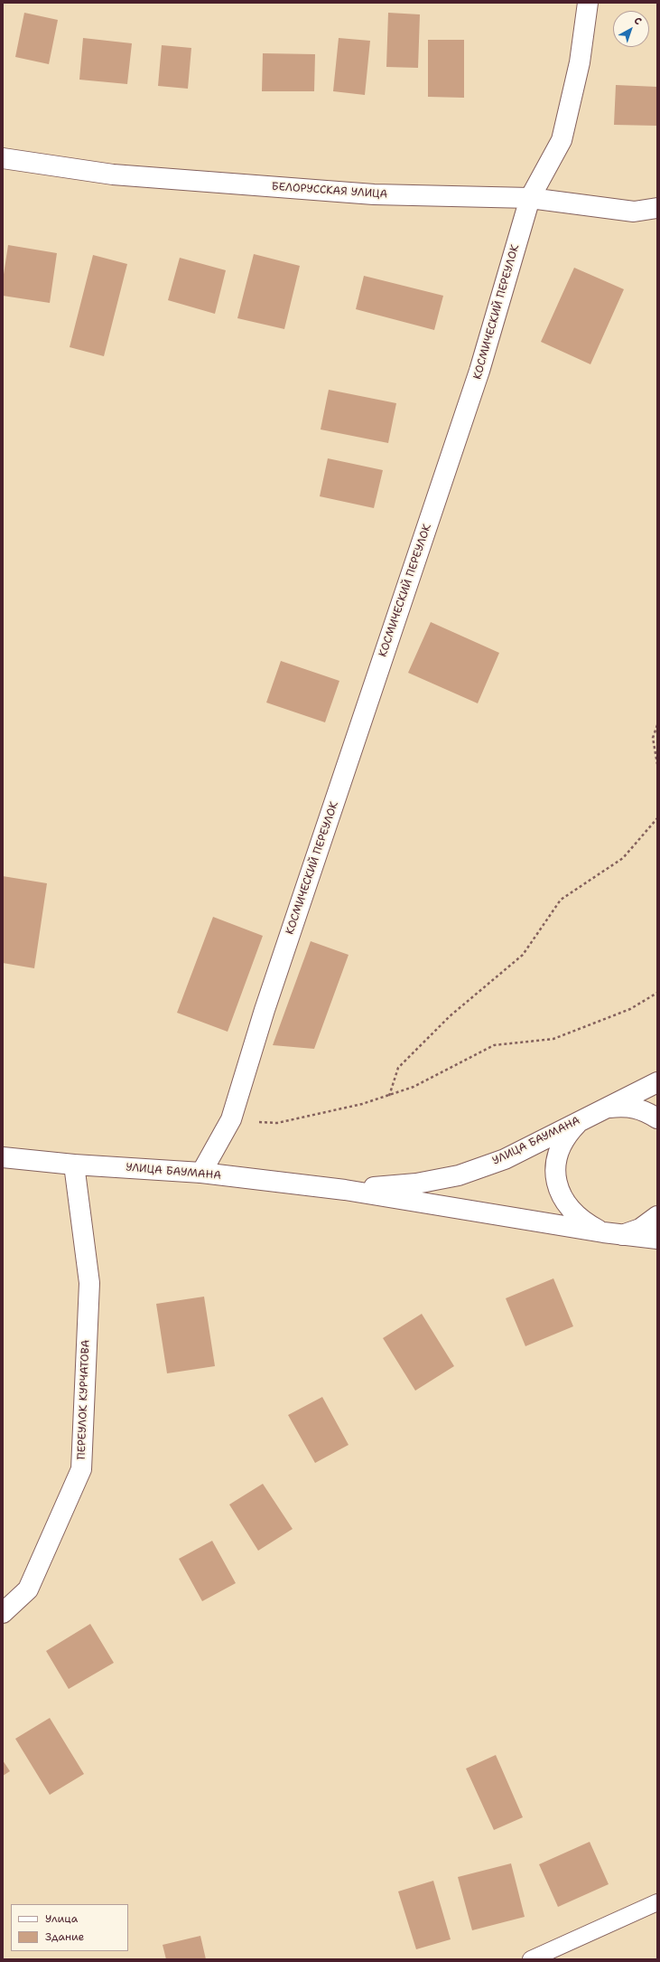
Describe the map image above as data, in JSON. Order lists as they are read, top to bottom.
{
  "streets": {
    "street": [
      "БЕЛОРУССКАЯ УЛИЦА",
      "КОСМИЧЕСКИЙ ПЕРЕУЛОК",
      "УЛИЦА БАУМАНА",
      "ПЕРЕУЛОК КУРЧАТОВА"
    ]
  },
  "crossings": [
    ["БЕЛОРУССКАЯ УЛИЦА", "КОСМИЧЕСКИЙ ПЕРЕУЛОК"],
    ["КОСМИЧЕСКИЙ ПЕРЕУЛОК", "УЛИЦА БАУМАНА"],
    ["УЛИЦА БАУМАНА", "ПЕРЕУЛОК КУРЧАТОВА"]
  ],
  "legend": ["Улица", "Здание"],
  "north": "top right"
}
